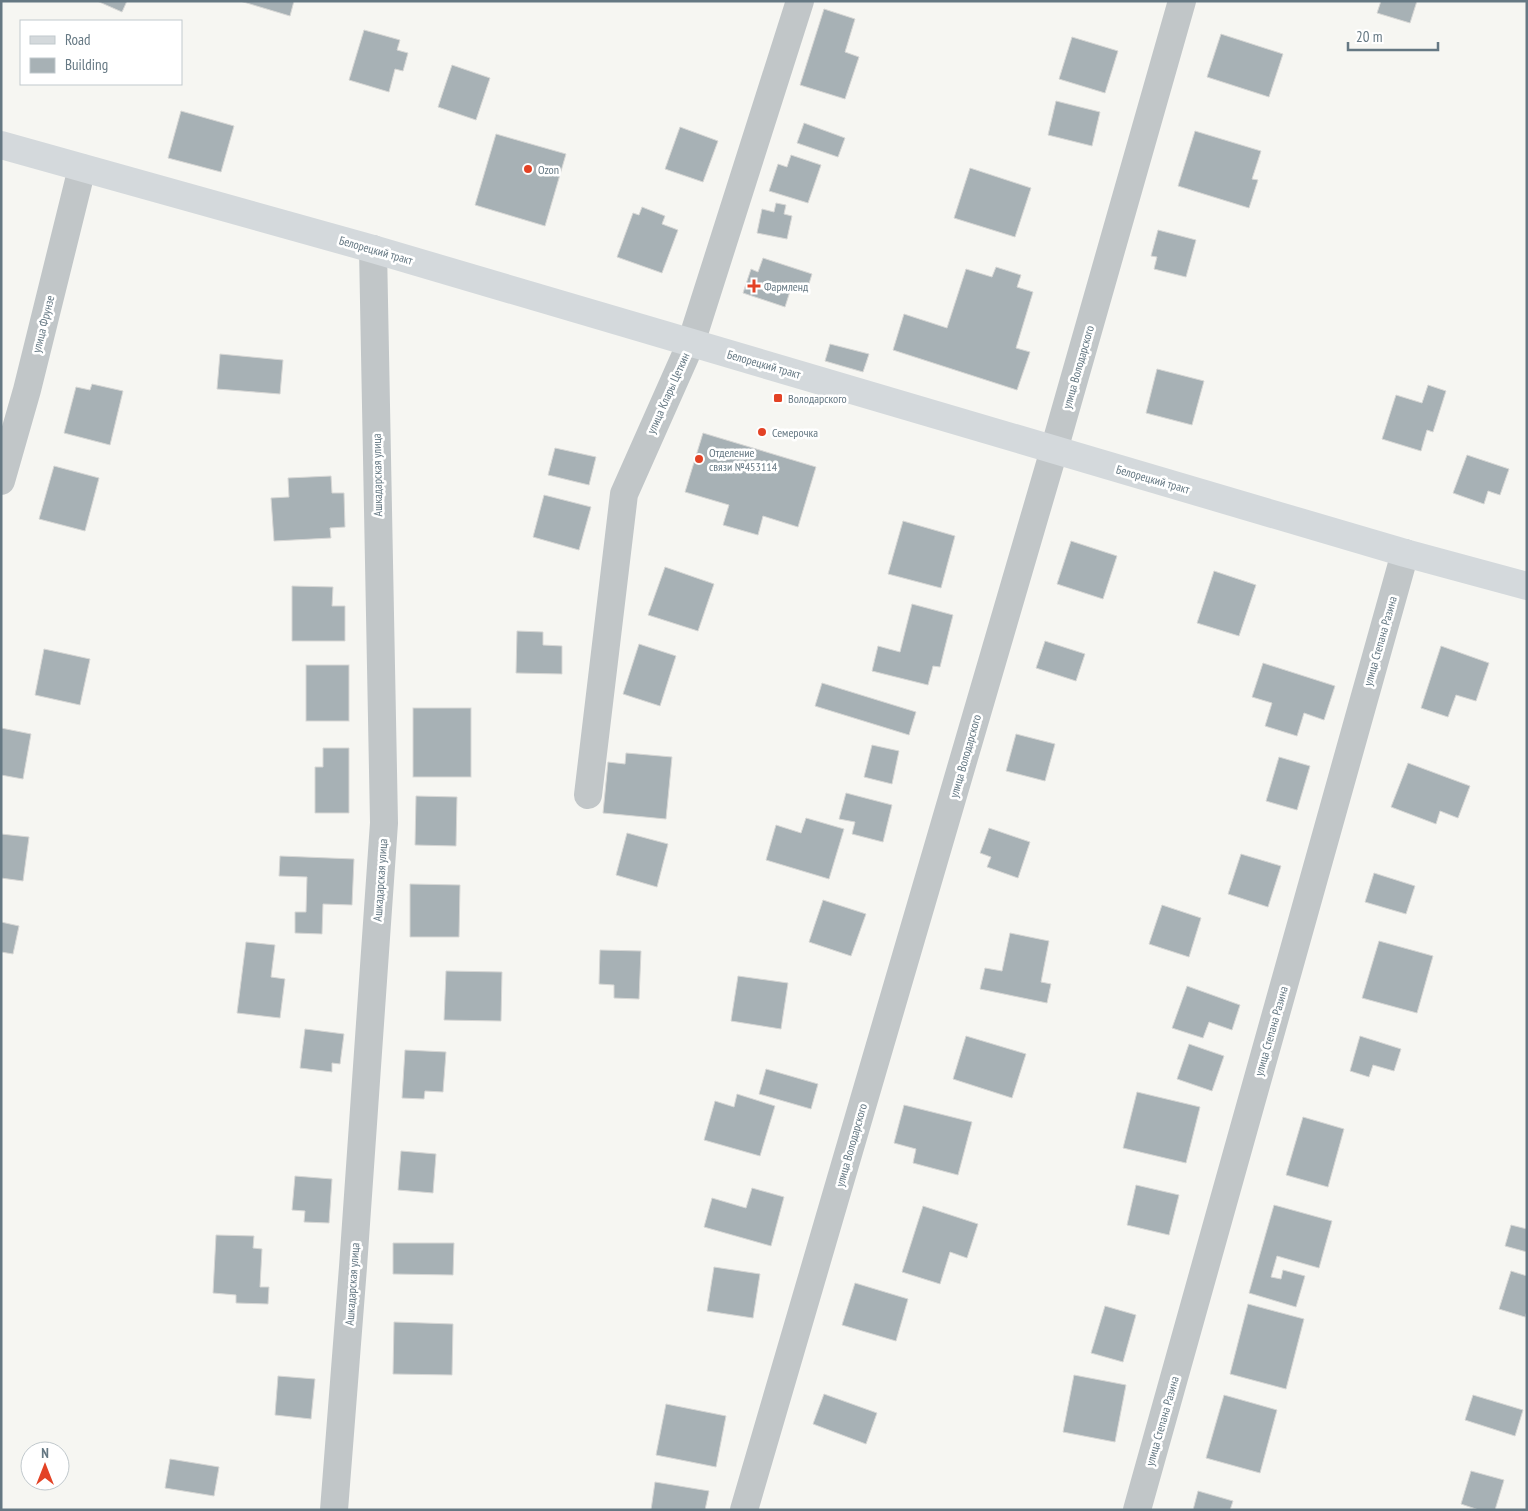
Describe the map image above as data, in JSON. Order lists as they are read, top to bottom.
{
  "streets": {
    "street": [
      "Белорецкий тракт",
      "улица Фрунзе",
      "улица Володарского",
      "улица Клары Цеткин",
      "Ашкадарская улица",
      "улица Степана Разина"
    ]
  },
  "crossings": [
    ["Белорецкий тракт", "улица Фрунзе"],
    ["Белорецкий тракт", "улица Володарского"],
    ["Белорецкий тракт", "улица Клары Цеткин"],
    ["Белорецкий тракт", "Ашкадарская улица"],
    ["Белорецкий тракт", "улица Степана Разина"]
  ],
  "places": {
    "other": ["Ozon", "Семерочка", "Отделение связи №453114"],
    "health": ["Фармленд"],
    "transit": ["Володарского"]
  },
  "legend": ["Road", "Building"],
  "scale_bar": "20 m",
  "north": "top"
}
